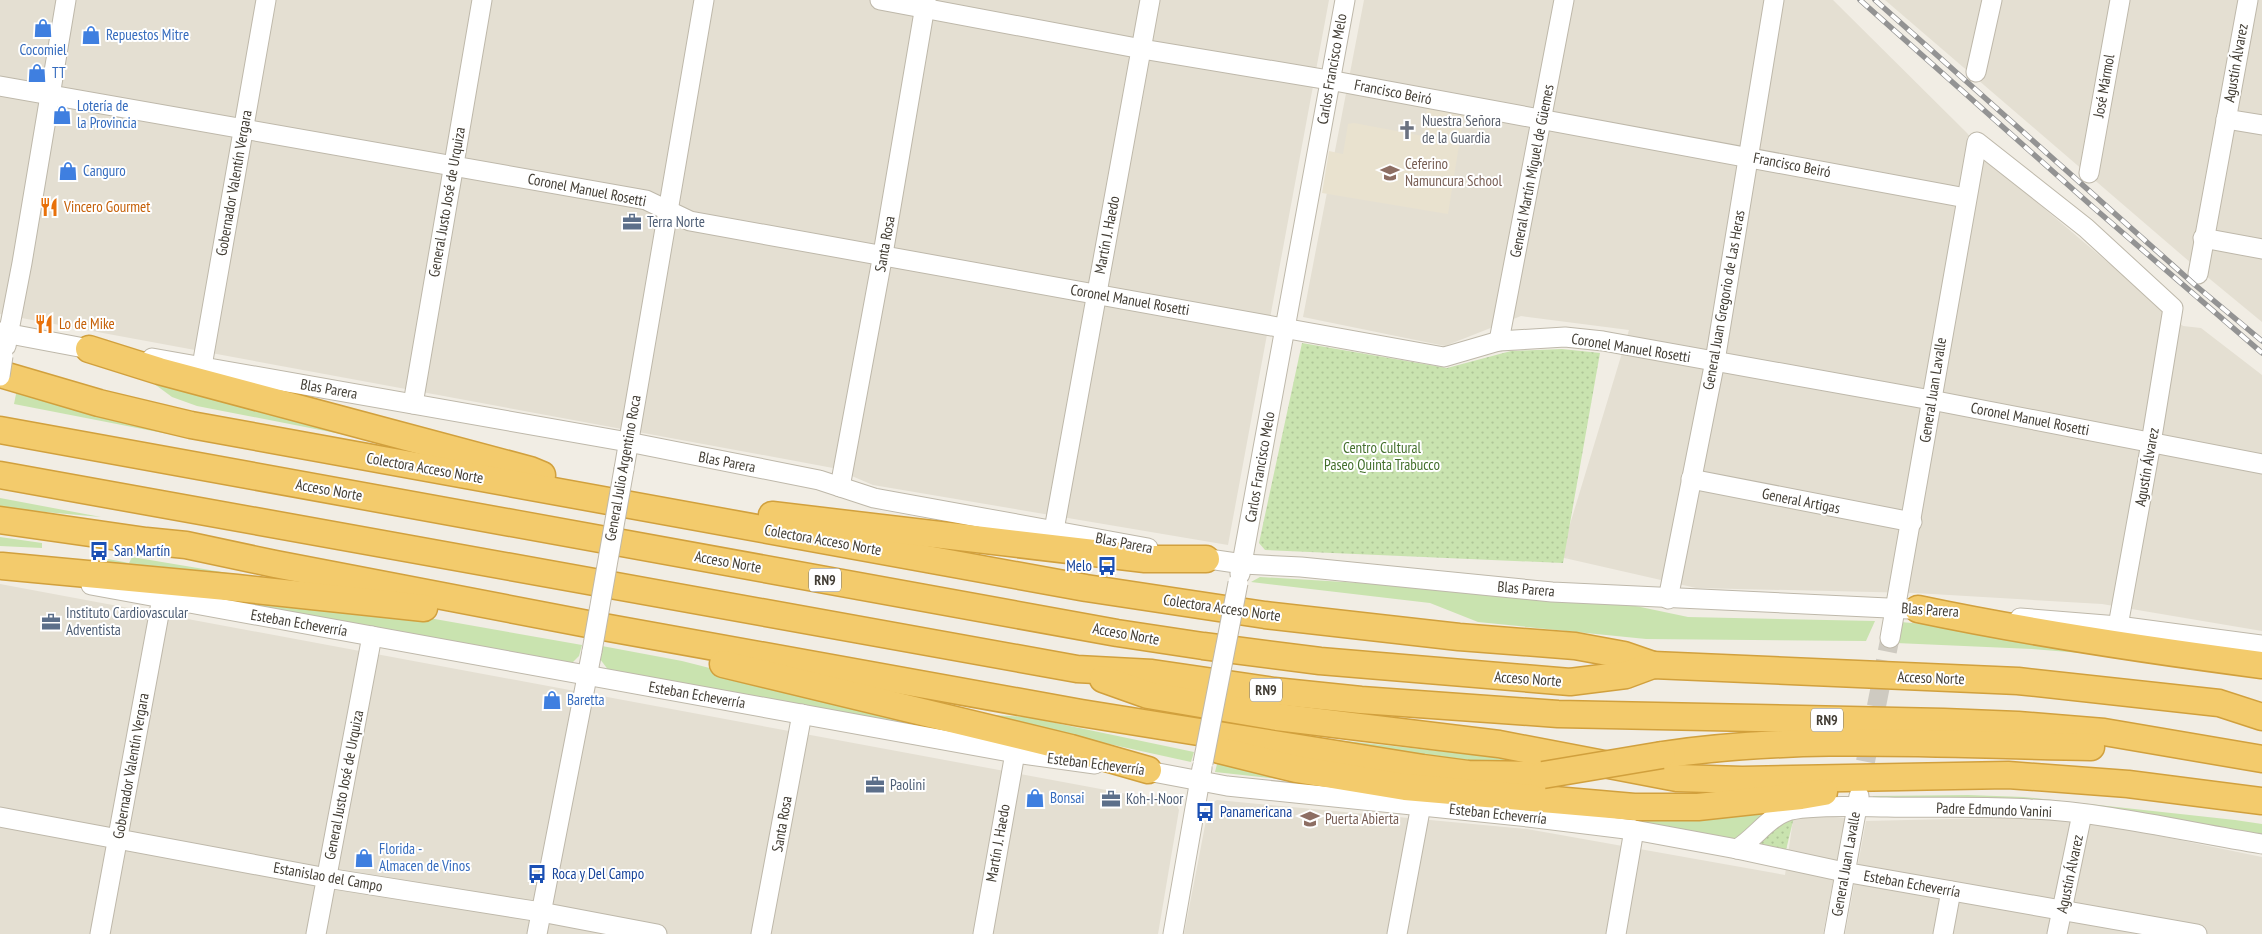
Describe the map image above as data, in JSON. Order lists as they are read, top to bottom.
{
  "streets": {
    "highway": ["Colectora Acceso Norte", "Acceso Norte", "RN9"],
    "street": [
      "Agustín Álvarez",
      "Carlos Francisco Melo",
      "José Mármol",
      "Francisco Beiró",
      "General Martín Miguel de Güemes",
      "Gobernador Valentín Vergara",
      "Coronel Manuel Rosetti",
      "General Justo José de Urquiza",
      "Martín J. Haedo",
      "Santa Rosa",
      "General Juan Gregorio de Las Heras",
      "Blas Parera",
      "General Juan Lavalle",
      "General Julio Argentino Roca",
      "General Artigas",
      "Esteban Echeverría",
      "Padre Edmundo Vanini",
      "Estanislao del Campo"
    ]
  },
  "crossings": [
    ["Agustín Álvarez", "Coronel Manuel Rosetti"],
    ["Agustín Álvarez", "Blas Parera"],
    ["Agustín Álvarez", "General Juan Lavalle"],
    ["Agustín Álvarez", "Esteban Echeverría"],
    ["Agustín Álvarez", "Padre Edmundo Vanini"],
    ["Carlos Francisco Melo", "Francisco Beiró"],
    ["Carlos Francisco Melo", "Coronel Manuel Rosetti"],
    ["Carlos Francisco Melo", "Blas Parera"],
    ["Carlos Francisco Melo", "Esteban Echeverría"],
    ["Francisco Beiró", "General Martín Miguel de Güemes"],
    ["Francisco Beiró", "Martín J. Haedo"],
    ["Francisco Beiró", "Santa Rosa"],
    ["Francisco Beiró", "General Juan Gregorio de Las Heras"],
    ["Francisco Beiró", "General Juan Lavalle"],
    ["General Martín Miguel de Güemes", "Coronel Manuel Rosetti"],
    ["Gobernador Valentín Vergara", "Coronel Manuel Rosetti"],
    ["Gobernador Valentín Vergara", "Blas Parera"],
    ["Gobernador Valentín Vergara", "Esteban Echeverría"],
    ["Gobernador Valentín Vergara", "Estanislao del Campo"],
    ["Coronel Manuel Rosetti", "General Justo José de Urquiza"],
    ["Coronel Manuel Rosetti", "Martín J. Haedo"],
    ["Coronel Manuel Rosetti", "Santa Rosa"],
    ["Coronel Manuel Rosetti", "General Juan Gregorio de Las Heras"],
    ["Coronel Manuel Rosetti", "General Juan Lavalle"],
    ["Coronel Manuel Rosetti", "General Julio Argentino Roca"],
    ["General Justo José de Urquiza", "Blas Parera"],
    ["General Justo José de Urquiza", "Esteban Echeverría"],
    ["General Justo José de Urquiza", "Estanislao del Campo"],
    ["Martín J. Haedo", "Blas Parera"],
    ["Martín J. Haedo", "Esteban Echeverría"],
    ["Santa Rosa", "Blas Parera"],
    ["Santa Rosa", "Esteban Echeverría"],
    ["General Juan Gregorio de Las Heras", "Blas Parera"],
    ["General Juan Gregorio de Las Heras", "General Artigas"],
    ["Blas Parera", "General Juan Lavalle"],
    ["Blas Parera", "General Julio Argentino Roca"],
    ["General Juan Lavalle", "General Artigas"],
    ["General Juan Lavalle", "Esteban Echeverría"],
    ["General Juan Lavalle", "Padre Edmundo Vanini"],
    ["Colectora Acceso Norte", "Acceso Norte"],
    ["General Julio Argentino Roca", "Esteban Echeverría"],
    ["General Julio Argentino Roca", "Estanislao del Campo"],
    ["Esteban Echeverría", "Padre Edmundo Vanini"]
  ],
  "parks": ["Centro Cultural Paseo Quinta Trabucco"],
  "places": {
    "shop": [
      "Cocomiel",
      "Repuestos Mitre",
      "TT",
      "Lotería de la Provincia",
      "Canguro",
      "Baretta",
      "Bonsai",
      "Florida - Almacen de Vinos"
    ],
    "church": ["Nuestra Señora de la Guardia"],
    "school or university": ["Ceferino Namuncura School", "Puerta Abierta"],
    "restaurant": ["Vincero Gourmet", "Lo de Mike"],
    "office": [
      "Terra Norte",
      "Instituto Cardiovascular Adventista",
      "Paolini",
      "Koh-I-Noor"
    ],
    "bus stop": [
      "San Martín",
      "Melo",
      "Panamericana",
      "Roca y Del Campo"
    ]
  }
}
